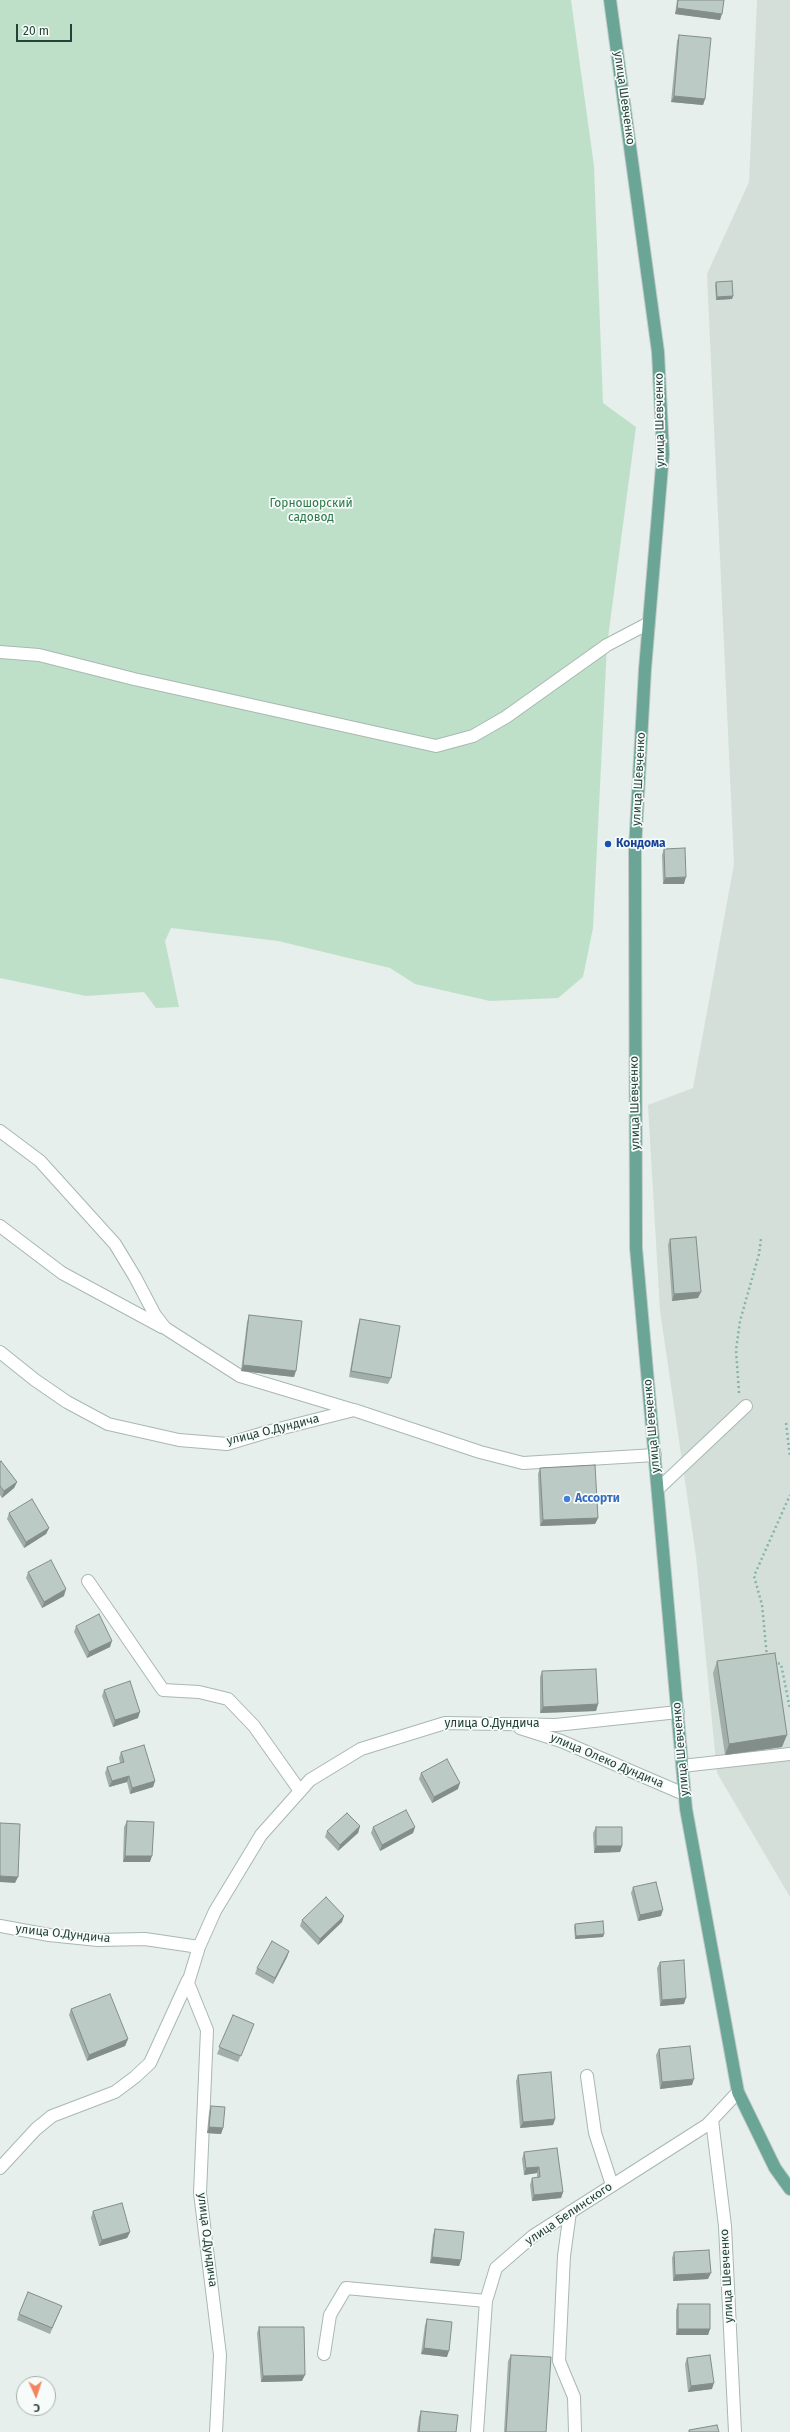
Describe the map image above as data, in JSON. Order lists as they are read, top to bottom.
{
  "streets": {
    "main road": ["улица Шевченко"],
    "street": ["улица О.Дундича", "улица Олеко Дундича", "улица Белинского"]
  },
  "crossings": [
    ["улица Шевченко", "улица О.Дундича"],
    ["улица Шевченко", "улица Олеко Дундича"],
    ["улица Шевченко", "улица Белинского"],
    ["улица О.Дундича", "улица Олеко Дундича"]
  ],
  "parks": ["Горношорский садовод"],
  "places": ["Кондома", "Ассорти"],
  "scale_bar": "20 m",
  "north": "bottom"
}
